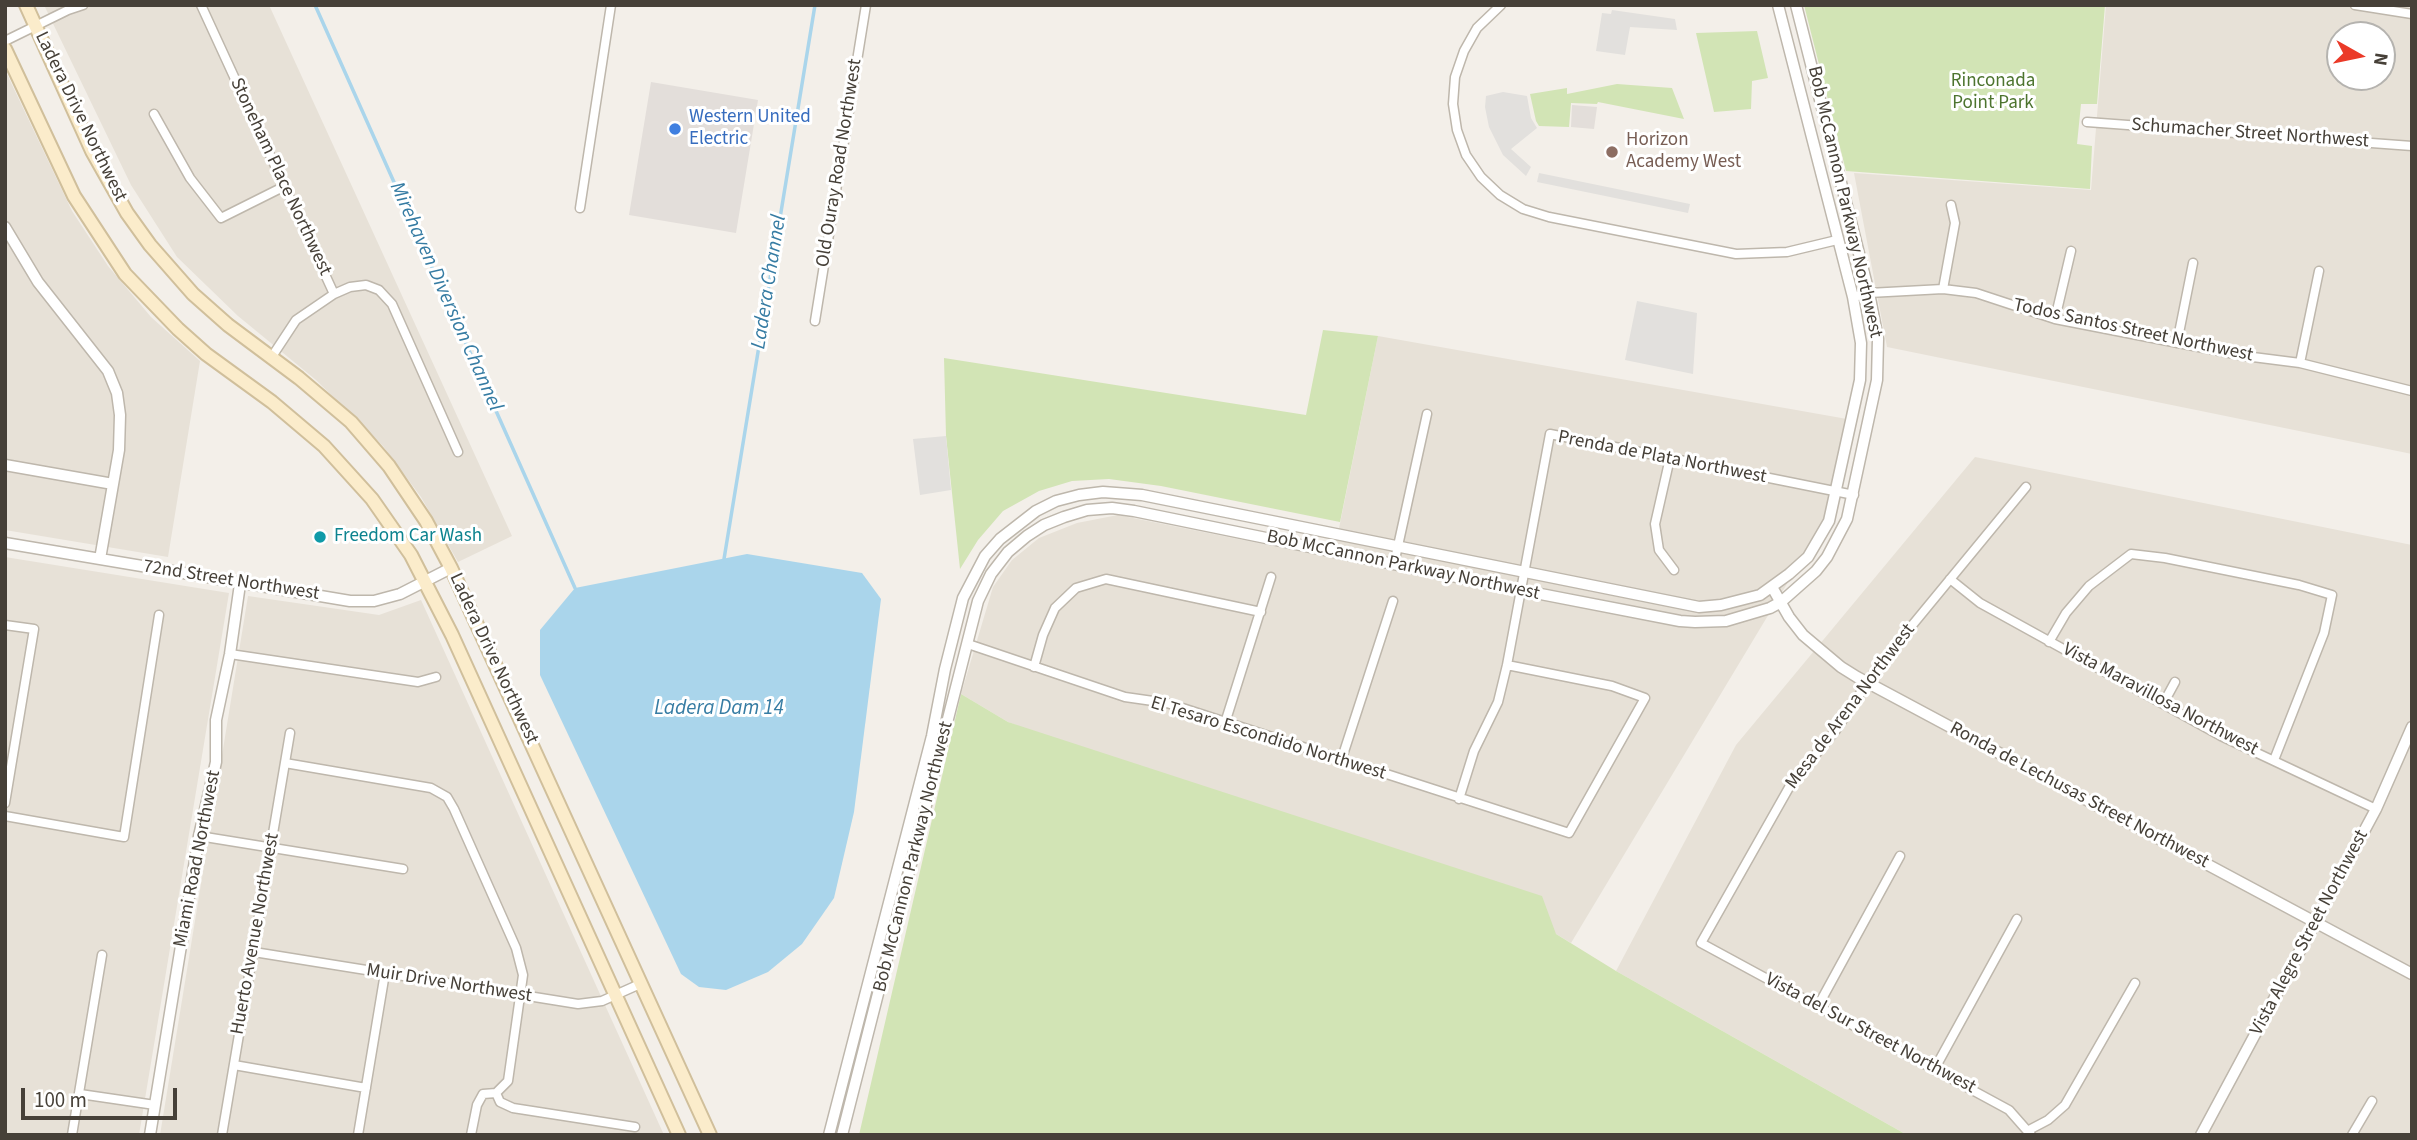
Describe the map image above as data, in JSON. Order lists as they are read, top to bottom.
{
  "streets": {
    "main road": ["Ladera Drive Northwest"],
    "street": [
      "Schumacher Street Northwest",
      "Old Ouray Road Northwest",
      "Stoneham Place Northwest",
      "Bob McCannon Parkway Northwest",
      "Todos Santos Street Northwest",
      "Prenda de Plata Northwest",
      "72nd Street Northwest",
      "Vista Maravillosa Northwest",
      "Mesa de Arena Northwest",
      "El Tesaro Escondido Northwest",
      "Ronda de Lechusas Street Northwest",
      "Miami Road Northwest",
      "Vista Alegre Street Northwest",
      "Huerto Avenue Northwest",
      "Muir Drive Northwest",
      "Vista del Sur Street Northwest"
    ]
  },
  "crossings": [
    ["Ladera Drive Northwest", "72nd Street Northwest"],
    ["Ladera Drive Northwest", "Muir Drive Northwest"],
    ["Bob McCannon Parkway Northwest", "Todos Santos Street Northwest"],
    ["Bob McCannon Parkway Northwest", "Prenda de Plata Northwest"],
    ["Bob McCannon Parkway Northwest", "El Tesaro Escondido Northwest"],
    ["Bob McCannon Parkway Northwest", "Ronda de Lechusas Street Northwest"],
    ["Prenda de Plata Northwest", "El Tesaro Escondido Northwest"],
    ["72nd Street Northwest", "Miami Road Northwest"],
    ["Vista Maravillosa Northwest", "Mesa de Arena Northwest"],
    ["Vista Maravillosa Northwest", "Vista Alegre Street Northwest"],
    ["Mesa de Arena Northwest", "Ronda de Lechusas Street Northwest"],
    ["Mesa de Arena Northwest", "Vista del Sur Street Northwest"],
    ["Ronda de Lechusas Street Northwest", "Vista Alegre Street Northwest"],
    ["Huerto Avenue Northwest", "Muir Drive Northwest"]
  ],
  "water": ["Ladera Channel", "Mirehaven Diversion Channel", "Ladera Dam 14"],
  "parks": ["Rinconada Point Park"],
  "places": ["Western United Electric", "Horizon Academy West", "Freedom Car Wash"],
  "scale_bar": "100 m",
  "north": "right"
}
